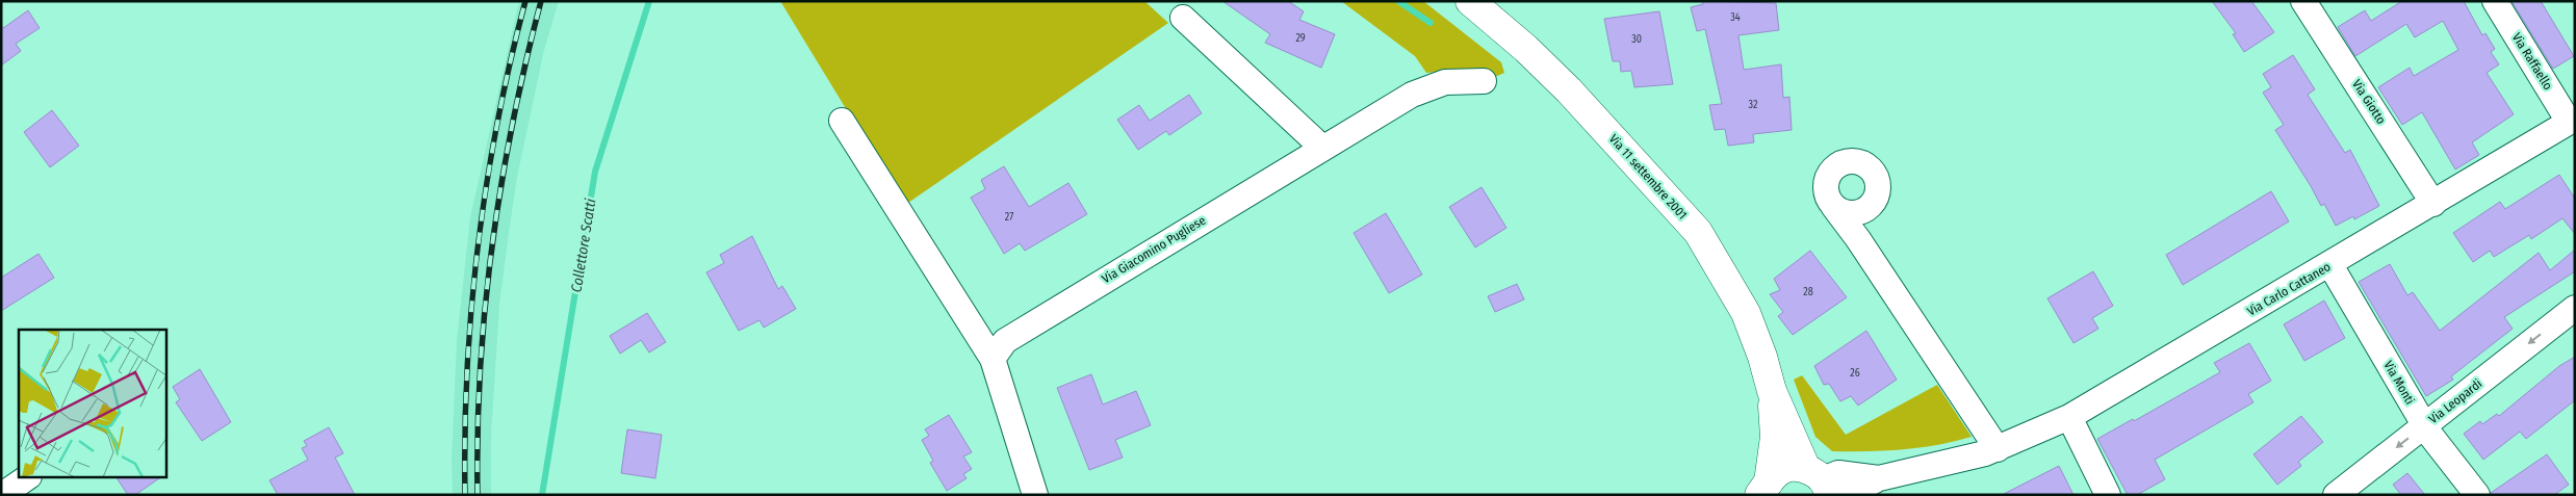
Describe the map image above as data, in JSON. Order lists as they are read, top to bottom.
{
  "streets": {
    "main road": ["Via 11 settembre 2001"],
    "street": [
      "Via Raffaello",
      "Via Giotto",
      "Via Giacomino Pugliese",
      "Via Carlo Cattaneo",
      "Via Monti",
      "Via Leopardi"
    ]
  },
  "crossings": [
    ["Via Raffaello", "Via Carlo Cattaneo"],
    ["Via Giotto", "Via Carlo Cattaneo"],
    ["Via 11 settembre 2001", "Via Carlo Cattaneo"],
    ["Via Carlo Cattaneo", "Via Monti"],
    ["Via Monti", "Via Leopardi"]
  ],
  "one_way": ["Via Leopardi"],
  "water": ["Collettore Scatti"],
  "house_numbers": [
    "34",
    "29",
    "30",
    "32",
    "27",
    "28",
    "26"
  ]
}
